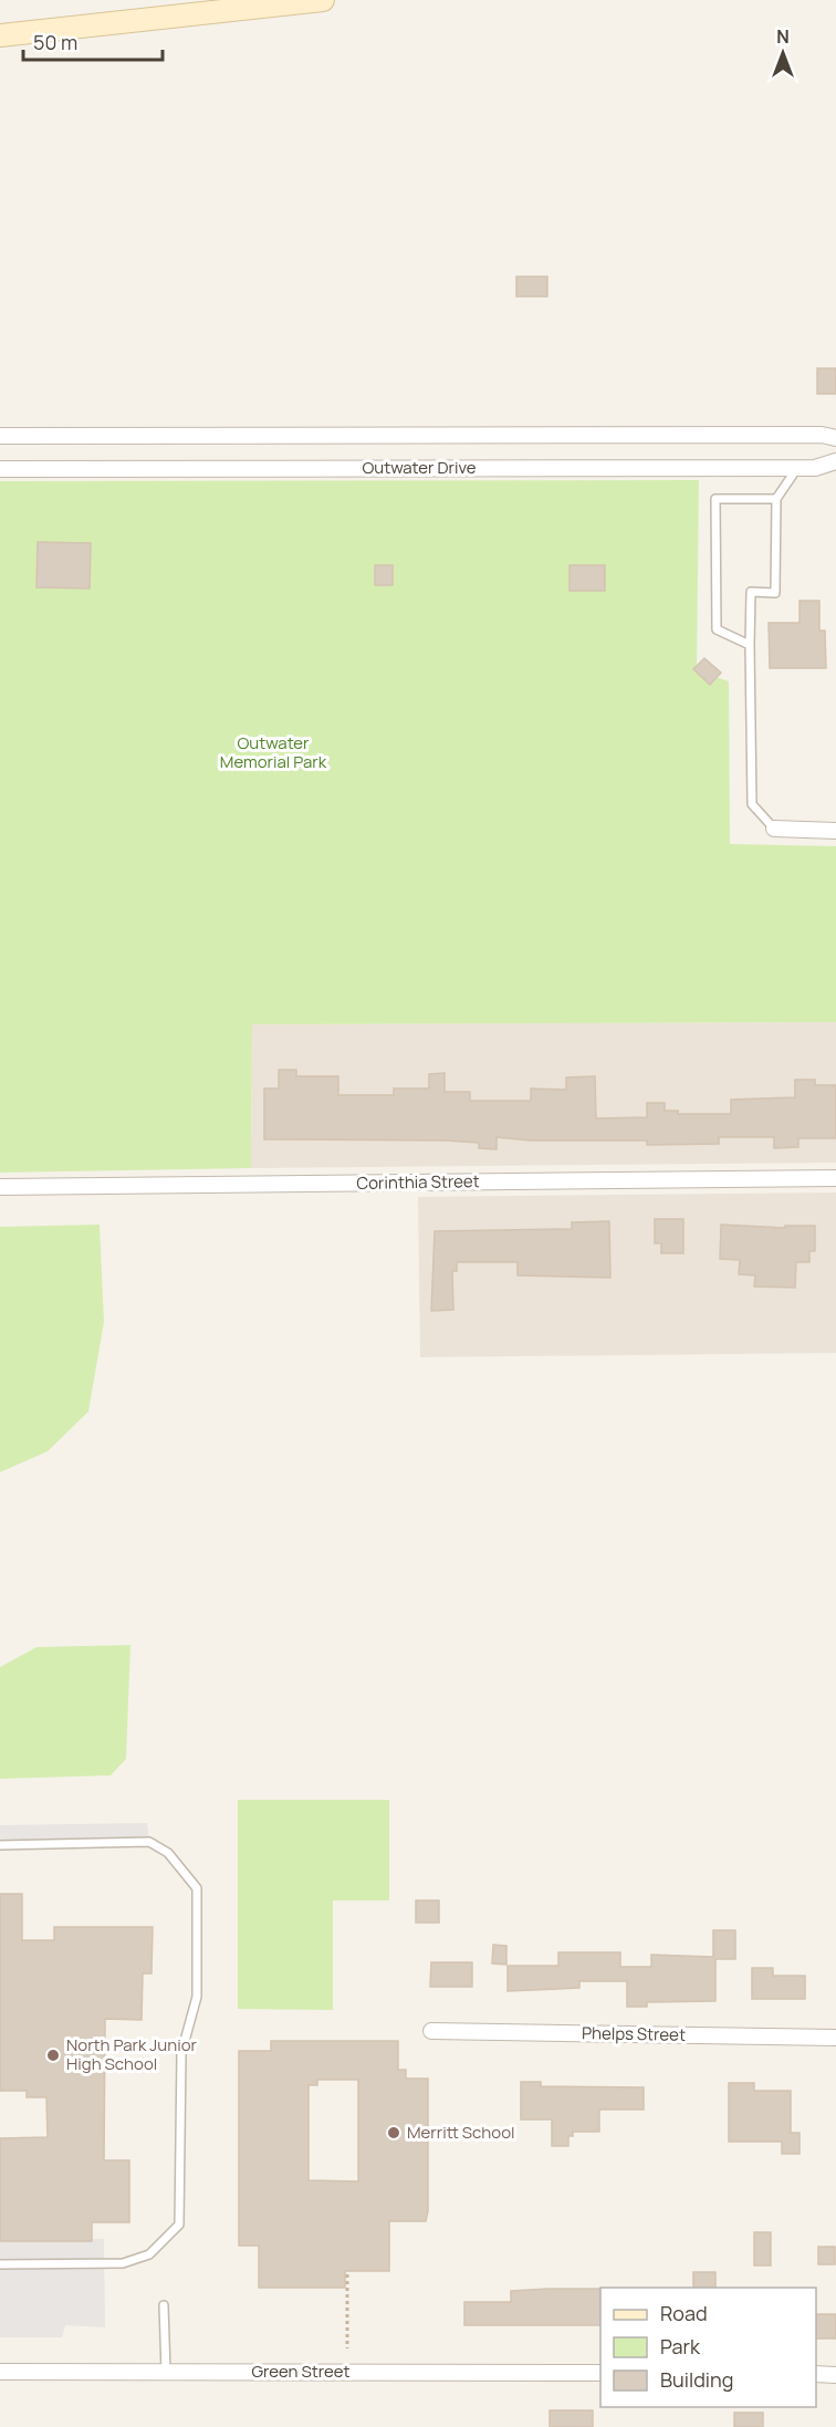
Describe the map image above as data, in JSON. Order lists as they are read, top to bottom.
{
  "streets": {
    "street": [
      "Outwater Drive",
      "Corinthia Street",
      "Phelps Street",
      "Green Street"
    ]
  },
  "parks": ["Outwater Memorial Park"],
  "places": ["North Park Junior High School", "Merritt School"],
  "legend": ["Road", "Park", "Building"],
  "scale_bar": "50 m",
  "north": "top"
}
